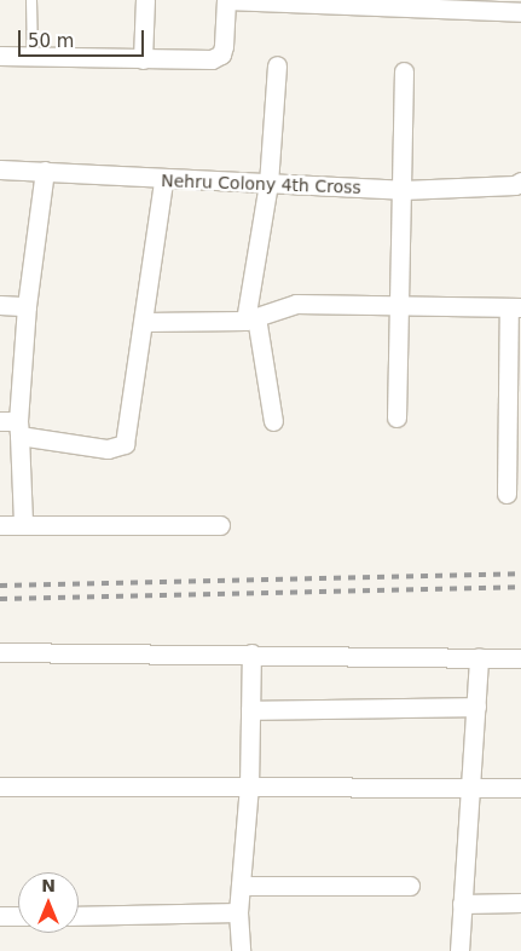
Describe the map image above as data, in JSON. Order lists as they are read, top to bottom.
{
  "streets": {
    "street": ["Nehru Colony 4th Cross"]
  },
  "scale_bar": "50 m",
  "north": "top"
}
